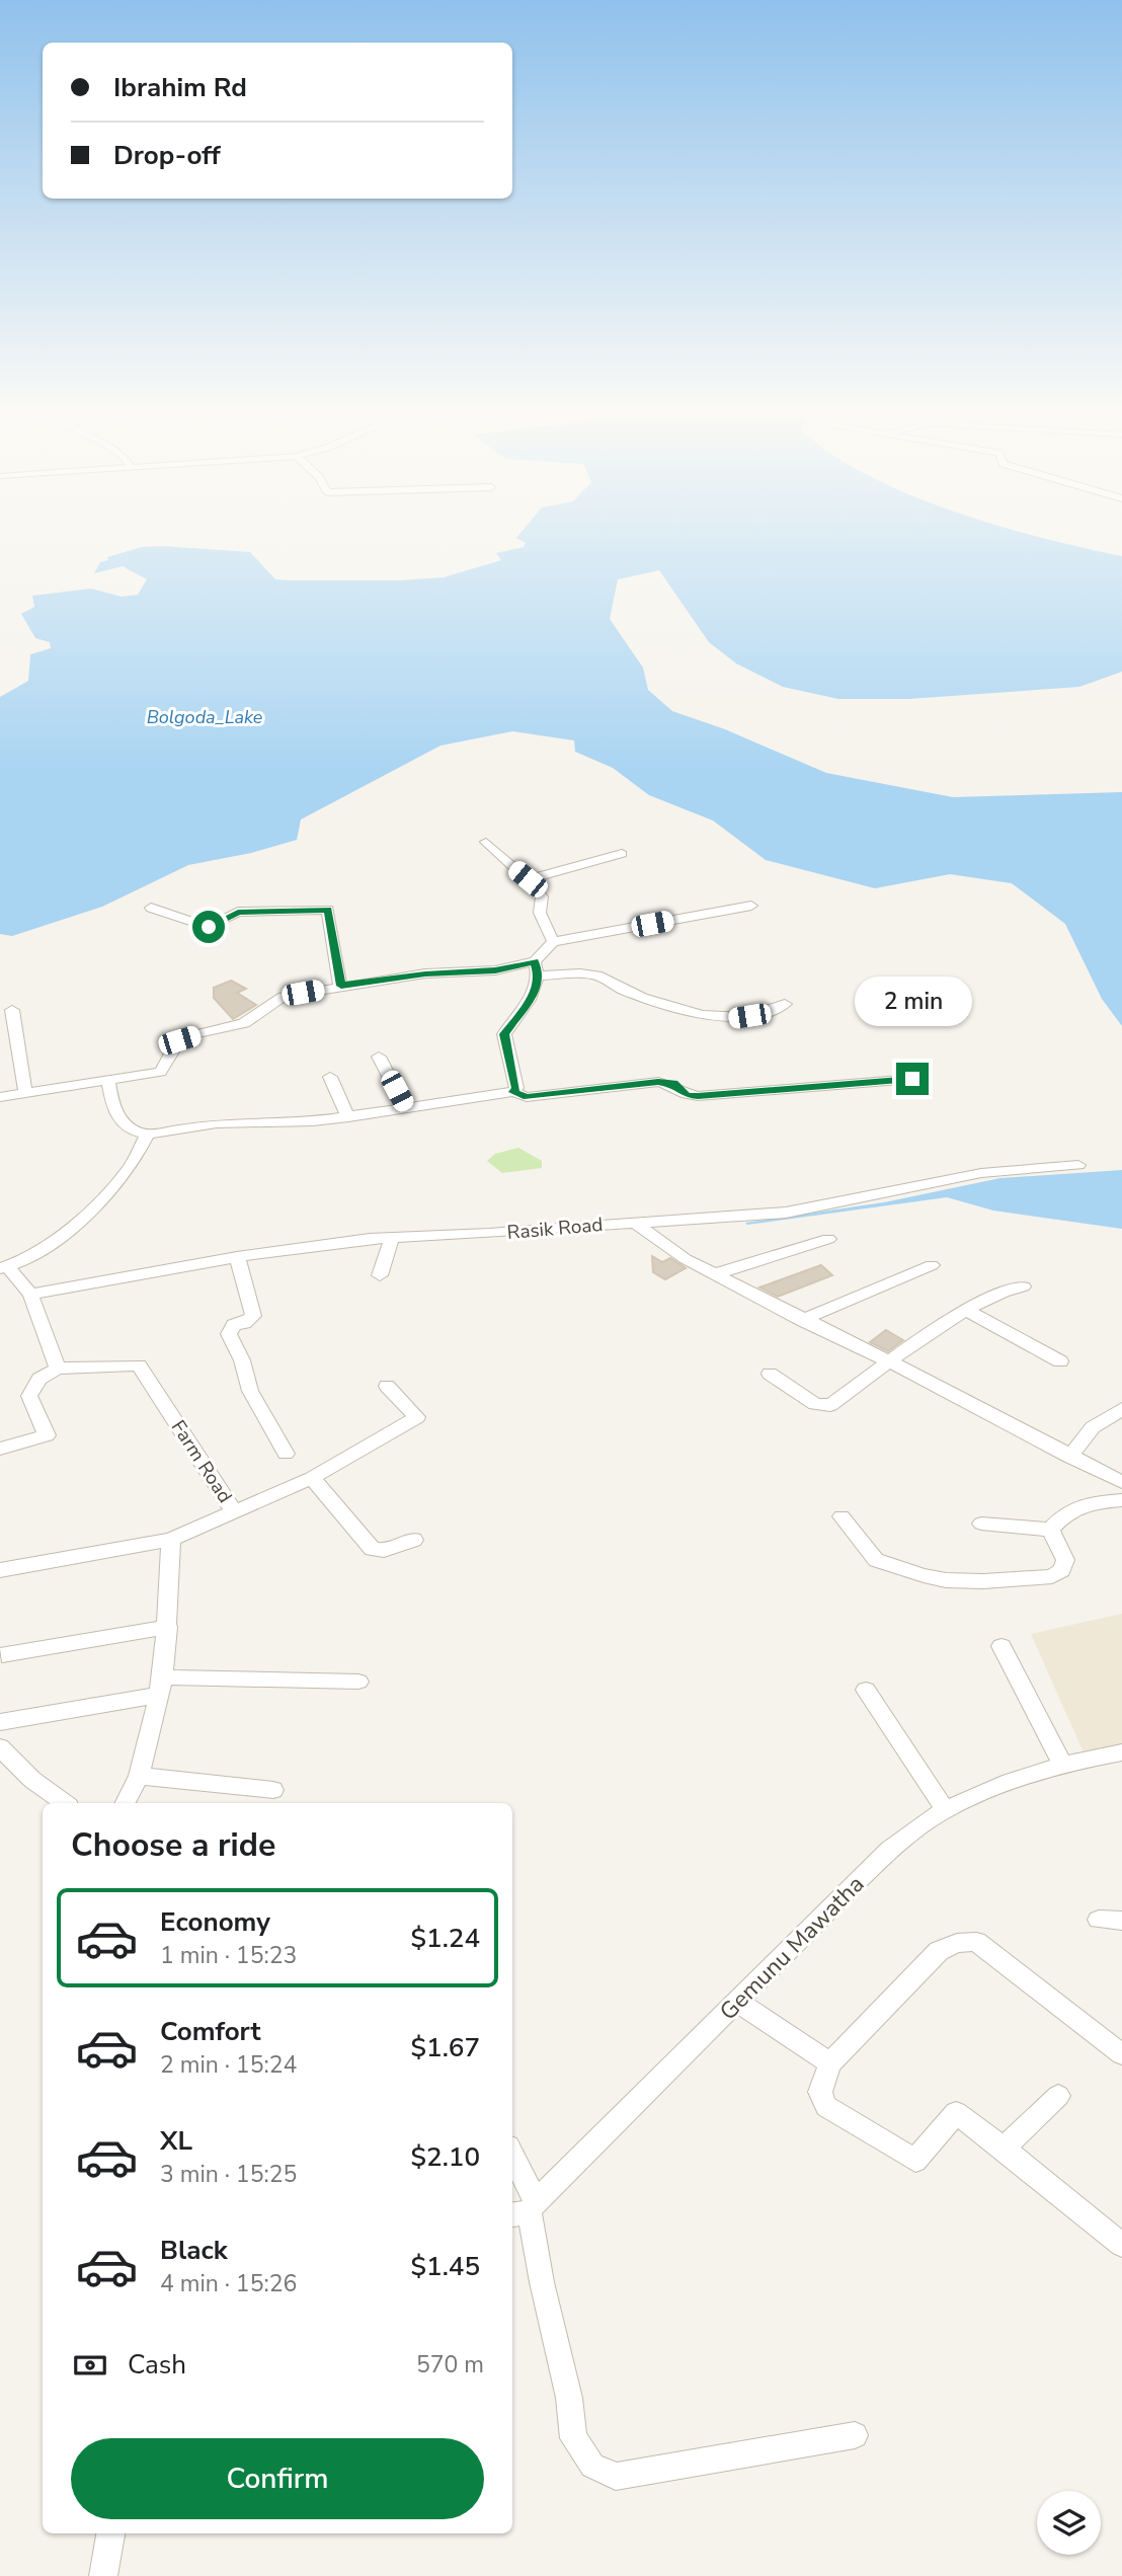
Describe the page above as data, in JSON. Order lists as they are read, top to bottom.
{
  "streets": {
    "street": ["Rasik Road", "Farm Road", "Gemunu Mawatha"]
  },
  "water": ["Bolgoda_Lake"],
  "page": {
    "banner": ["Ibrahim Rd", "Drop-off"],
    "bubble": "2 min",
    "heading": "Choose a ride",
    "list": [
      {
        "name": "Economy",
        "note": "1 min · 15:23",
        "value": "$1.24"
      },
      {
        "name": "Comfort",
        "note": "2 min · 15:24",
        "value": "$1.67"
      },
      {
        "name": "XL",
        "note": "3 min · 15:25",
        "value": "$2.10"
      },
      {
        "name": "Black",
        "note": "4 min · 15:26",
        "value": "$1.45"
      }
    ],
    "pay": ["Cash", "570 m"],
    "buttons": "Confirm"
  }
}
